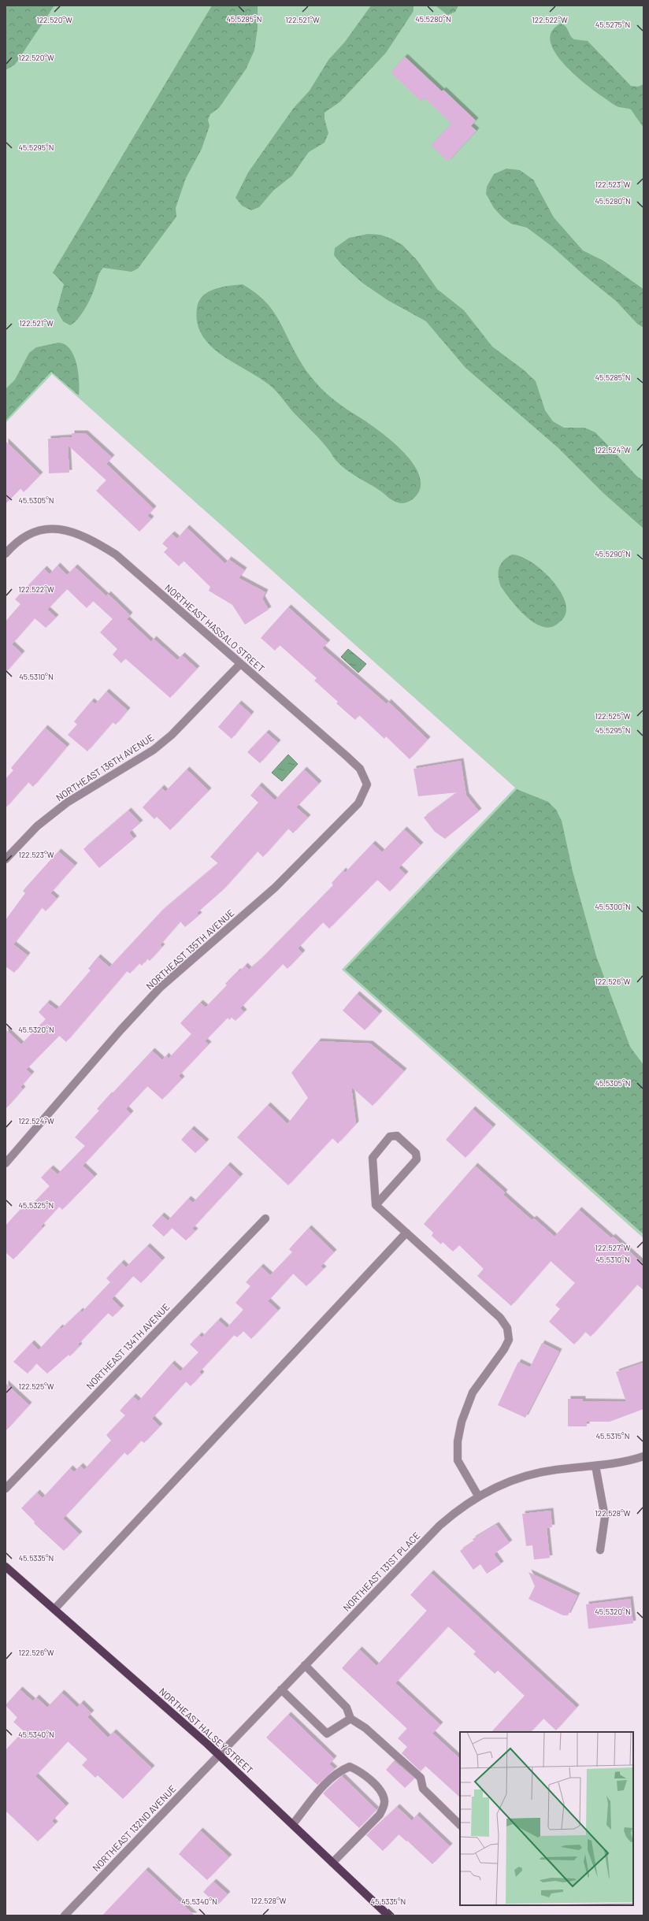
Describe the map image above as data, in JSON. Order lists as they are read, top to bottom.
{
  "streets": {
    "main road": ["NORTHEAST HALSEY STREET"],
    "street": [
      "NORTHEAST HASSALO STREET",
      "NORTHEAST 136TH AVENUE",
      "NORTHEAST 135TH AVENUE",
      "NORTHEAST 134TH AVENUE",
      "NORTHEAST 131ST PLACE",
      "NORTHEAST 132ND AVENUE"
    ]
  },
  "crossings": [
    ["NORTHEAST HASSALO STREET", "NORTHEAST 136TH AVENUE"],
    ["NORTHEAST HASSALO STREET", "NORTHEAST 135TH AVENUE"],
    ["NORTHEAST 131ST PLACE", "NORTHEAST HALSEY STREET"],
    ["NORTHEAST 131ST PLACE", "NORTHEAST 132ND AVENUE"],
    ["NORTHEAST HALSEY STREET", "NORTHEAST 132ND AVENUE"]
  ],
  "coordinates": [
    "45.5280°N",
    "45.5285°N",
    "122.520°W",
    "122.521°W",
    "122.522°W",
    "45.5275°N",
    "45.5295°N",
    "122.523°W",
    "122.524°W",
    "45.5305°N",
    "45.5290°N",
    "45.5310°N",
    "122.525°W",
    "45.5300°N",
    "122.526°W",
    "45.5320°N",
    "45.5325°N",
    "122.527°W",
    "45.5315°N",
    "122.528°W",
    "45.5335°N",
    "45.5340°N"
  ]
}
